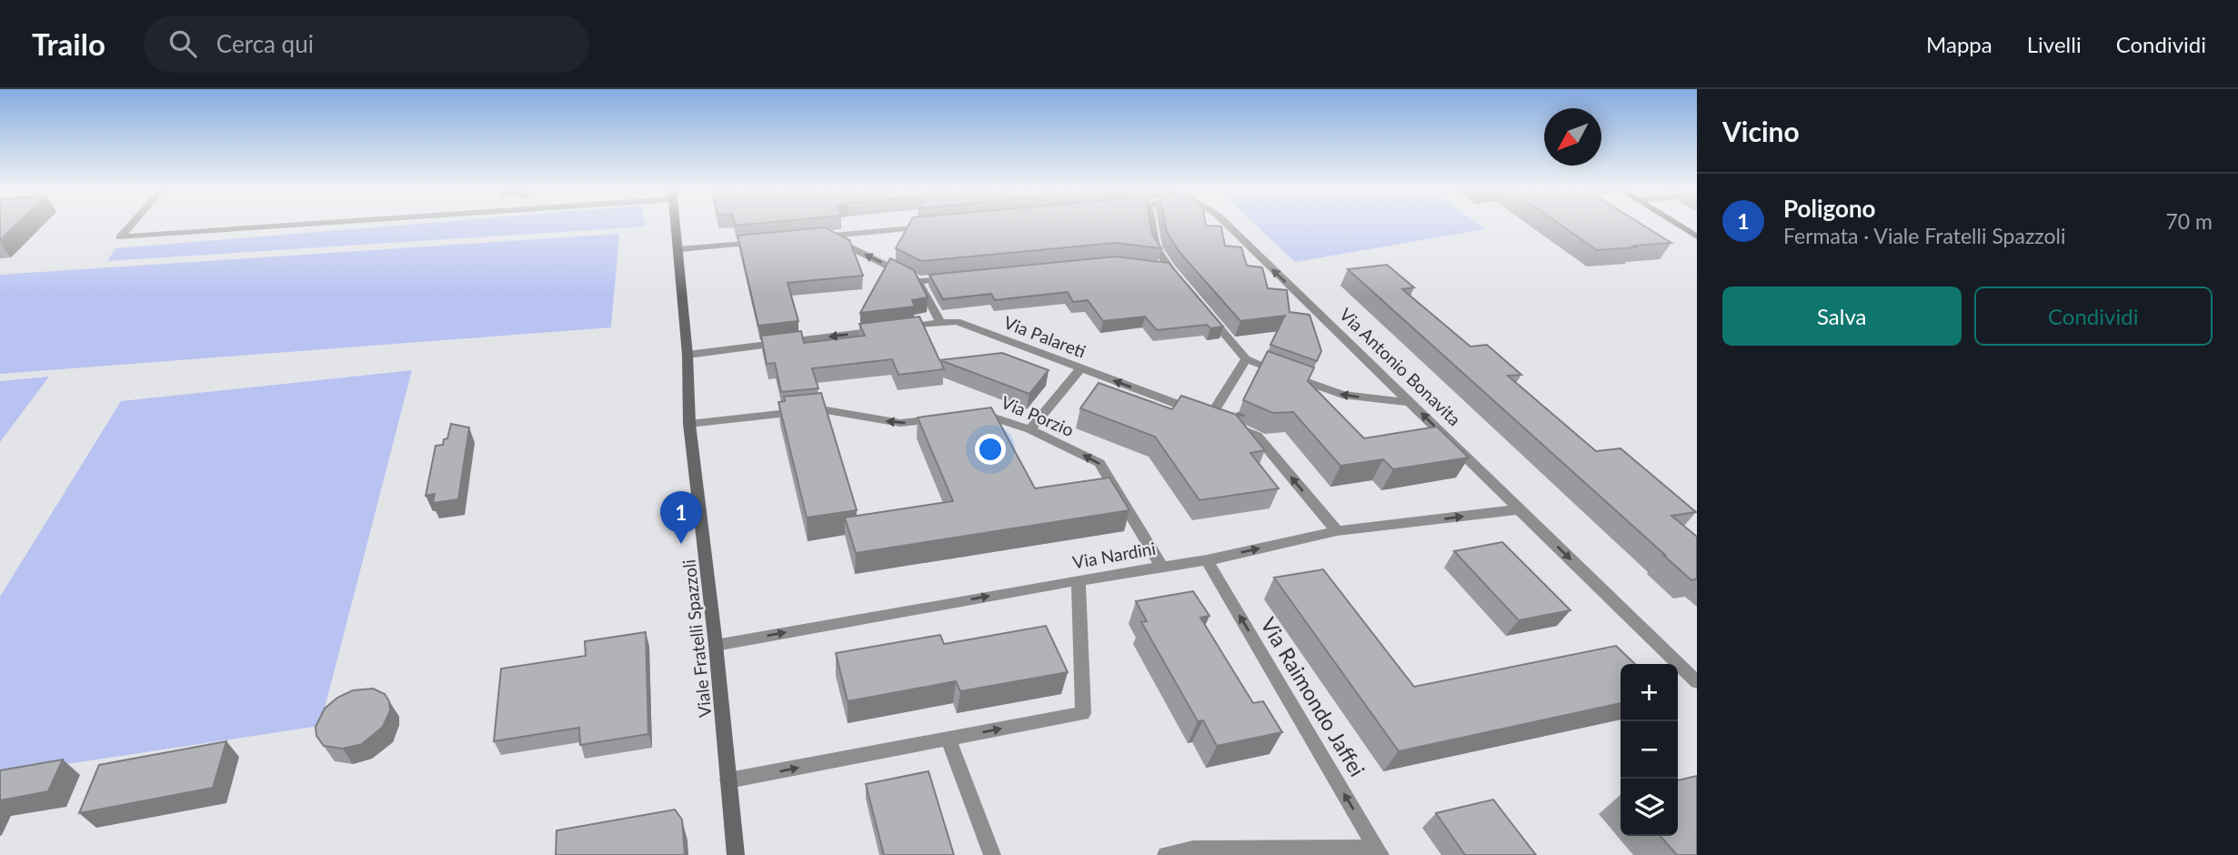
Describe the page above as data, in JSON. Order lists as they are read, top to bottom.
{
  "streets": {
    "street": [
      "Via Palareti",
      "Via Antonio Bonavita",
      "Via Porzio",
      "Via Nardini",
      "Viale Fratelli Spazzoli",
      "Via Raimondo Jaffei"
    ]
  },
  "crossings": [
    ["Via Palareti", "Via Nardini"],
    ["Via Palareti", "Viale Fratelli Spazzoli"],
    ["Via Antonio Bonavita", "Via Nardini"],
    ["Via Porzio", "Via Nardini"],
    ["Via Nardini", "Viale Fratelli Spazzoli"],
    ["Via Nardini", "Via Raimondo Jaffei"]
  ],
  "one_way": ["Via Porzio", "Via Nardini", "Via Raimondo Jaffei"],
  "north": "bottom left",
  "page": {
    "header": "Trailo",
    "search": "Cerca qui",
    "nav": ["Mappa", "Livelli", "Condividi"],
    "heading": "Vicino",
    "list": [
      {
        "mark": "1",
        "name": "Poligono",
        "note": "Fermata · Viale Fratelli Spazzoli",
        "value": "70 m"
      }
    ],
    "buttons": ["Salva", "Condividi"],
    "pins": "1",
    "map_buttons": ["+", "−"]
  }
}
